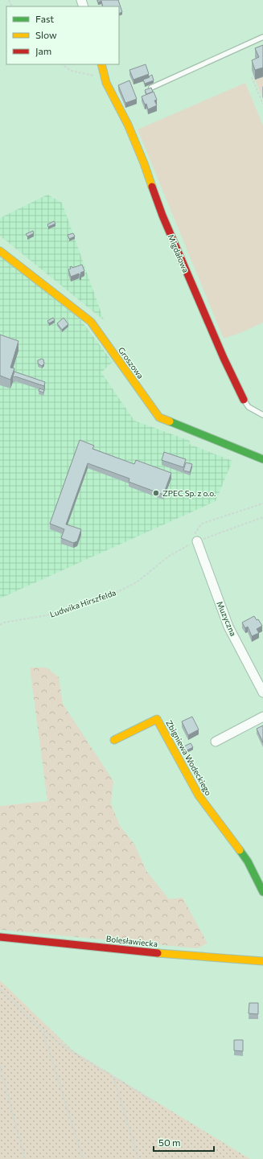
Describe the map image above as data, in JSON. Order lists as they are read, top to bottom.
{
  "streets": {
    "street": [
      "Migdałowa",
      "Groszowa",
      "Muzyczna",
      "Zbigniewa Wodeckiego",
      "Bolesławiecka"
    ],
    "path": ["Ludwika Hirszfelda"]
  },
  "crossings": [
    ["Ludwika Hirszfelda", "Muzyczna"]
  ],
  "places": ["ZPEC Sp. z o.o."],
  "legend": ["Fast", "Slow", "Jam"],
  "scale_bar": "50 m"
}
